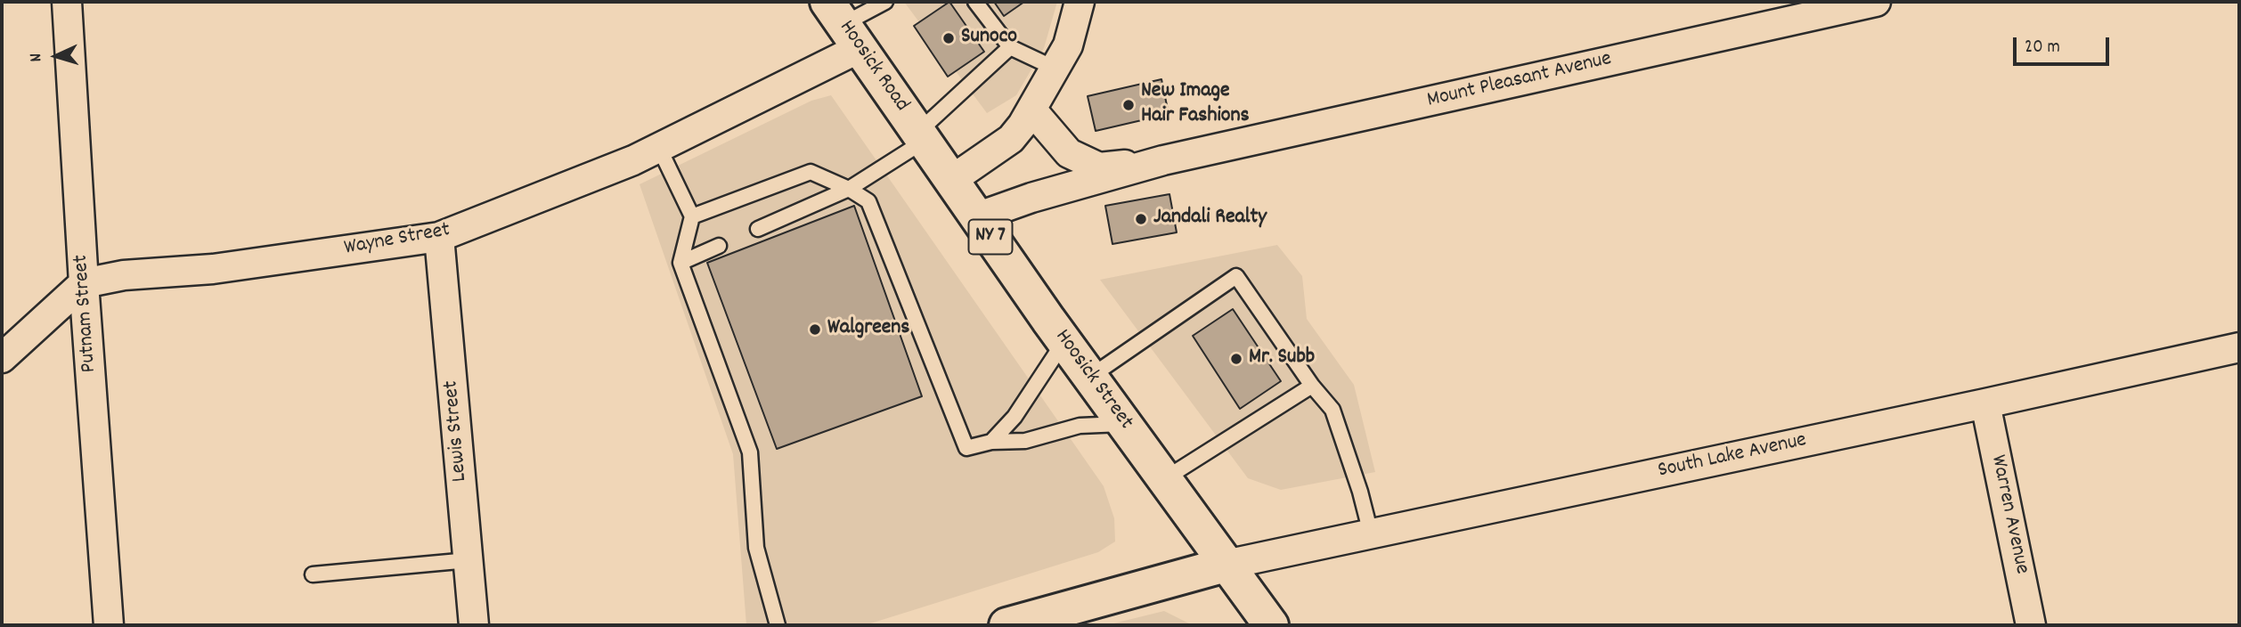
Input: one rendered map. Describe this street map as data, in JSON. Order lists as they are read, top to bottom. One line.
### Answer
{"streets":{"main road":["Hoosick Road","NY 7","Hoosick Street"],"street":["Mount Pleasant Avenue","Wayne Street","Putnam Street","Lewis Street","South Lake Avenue","Warren Avenue"]},"crossings":[["Hoosick Road","Wayne Street"],["Hoosick Road","Hoosick Street"],["Mount Pleasant Avenue","Hoosick Street"],["Wayne Street","Putnam Street"],["Wayne Street","Lewis Street"],["Hoosick Street","South Lake Avenue"],["South Lake Avenue","Warren Avenue"]],"places":["Sunoco","New Image Hair Fashions","Jandali Realty","Walgreens","Mr. Subb"],"scale_bar":"20 m","north":"left"}
